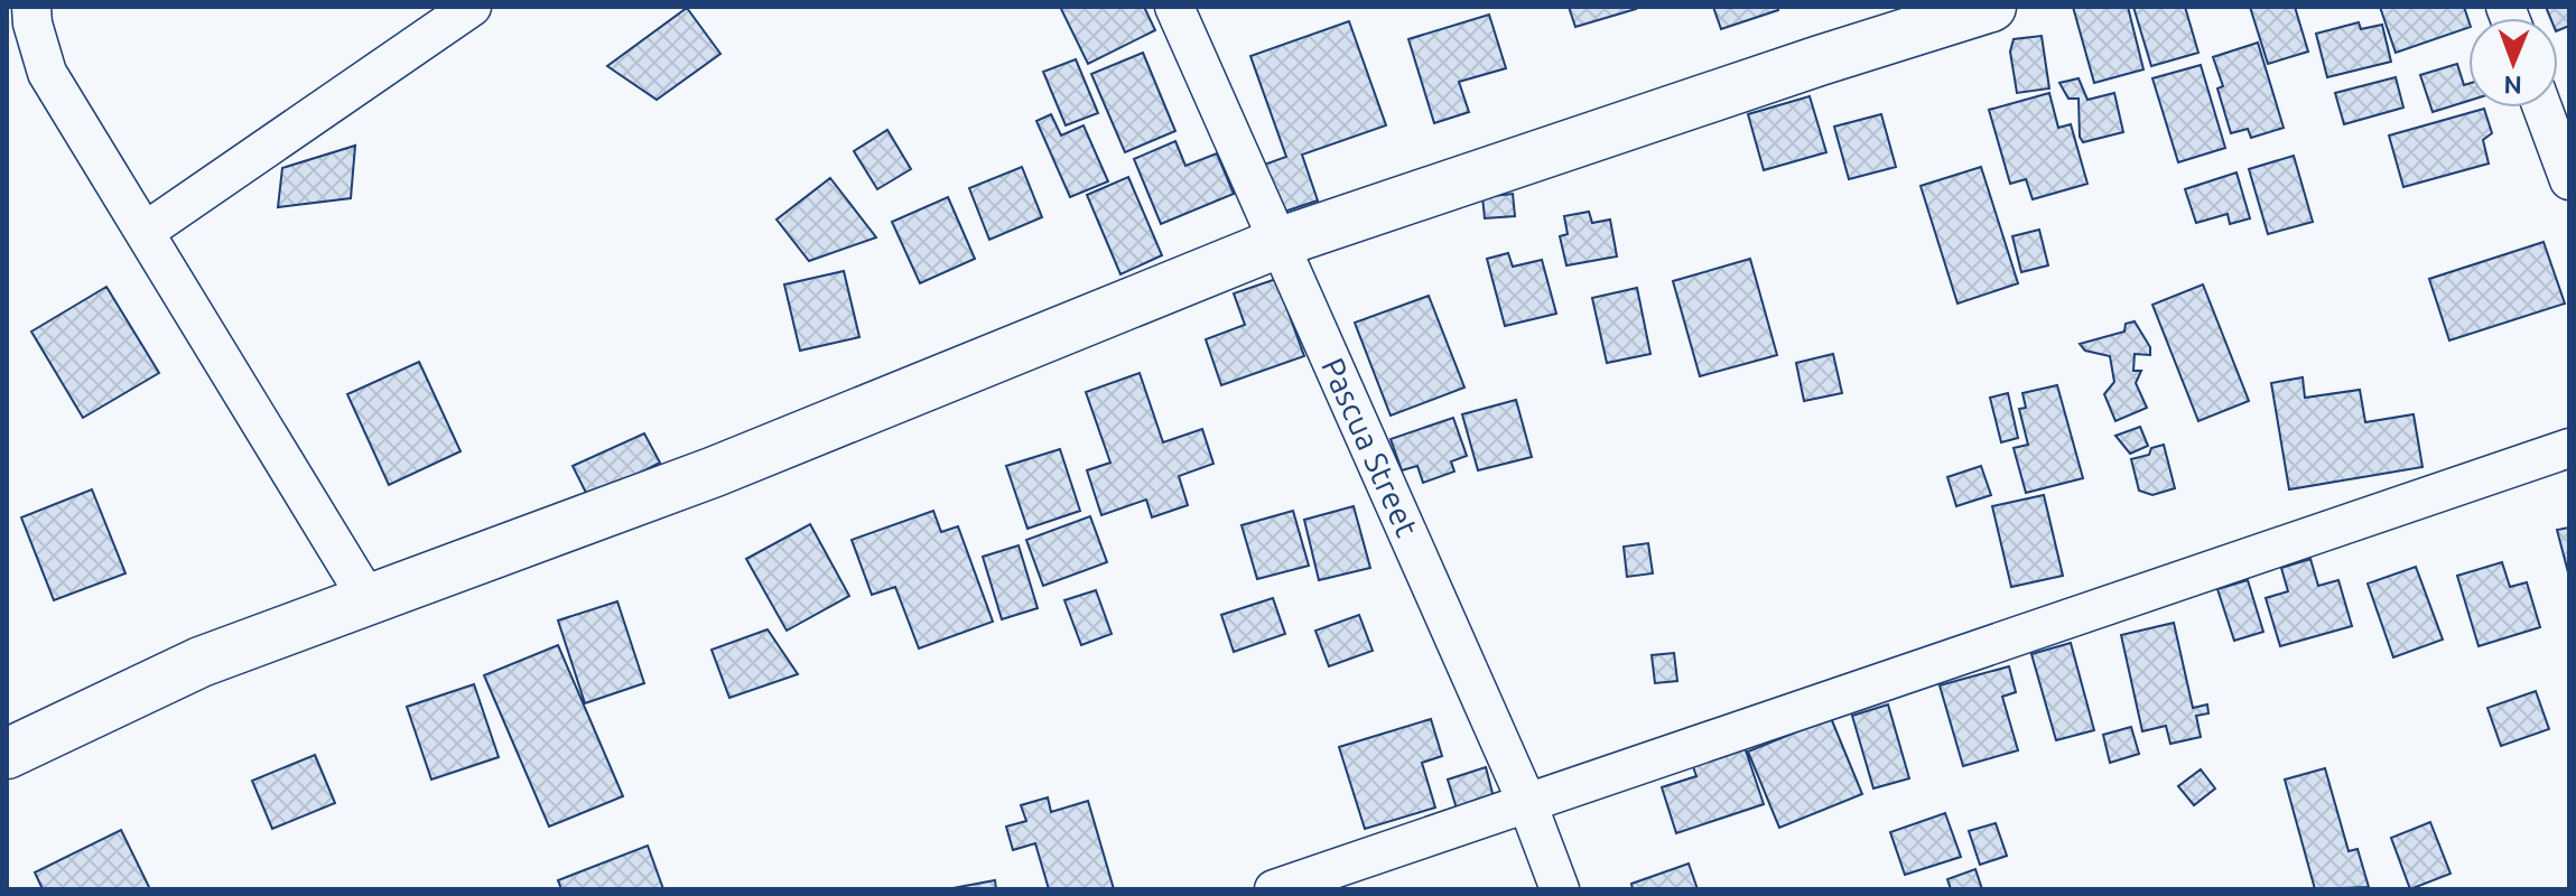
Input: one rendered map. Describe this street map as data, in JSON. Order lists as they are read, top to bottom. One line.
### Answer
{"streets":{"street":["Pascua Street"]},"north":"bottom"}
